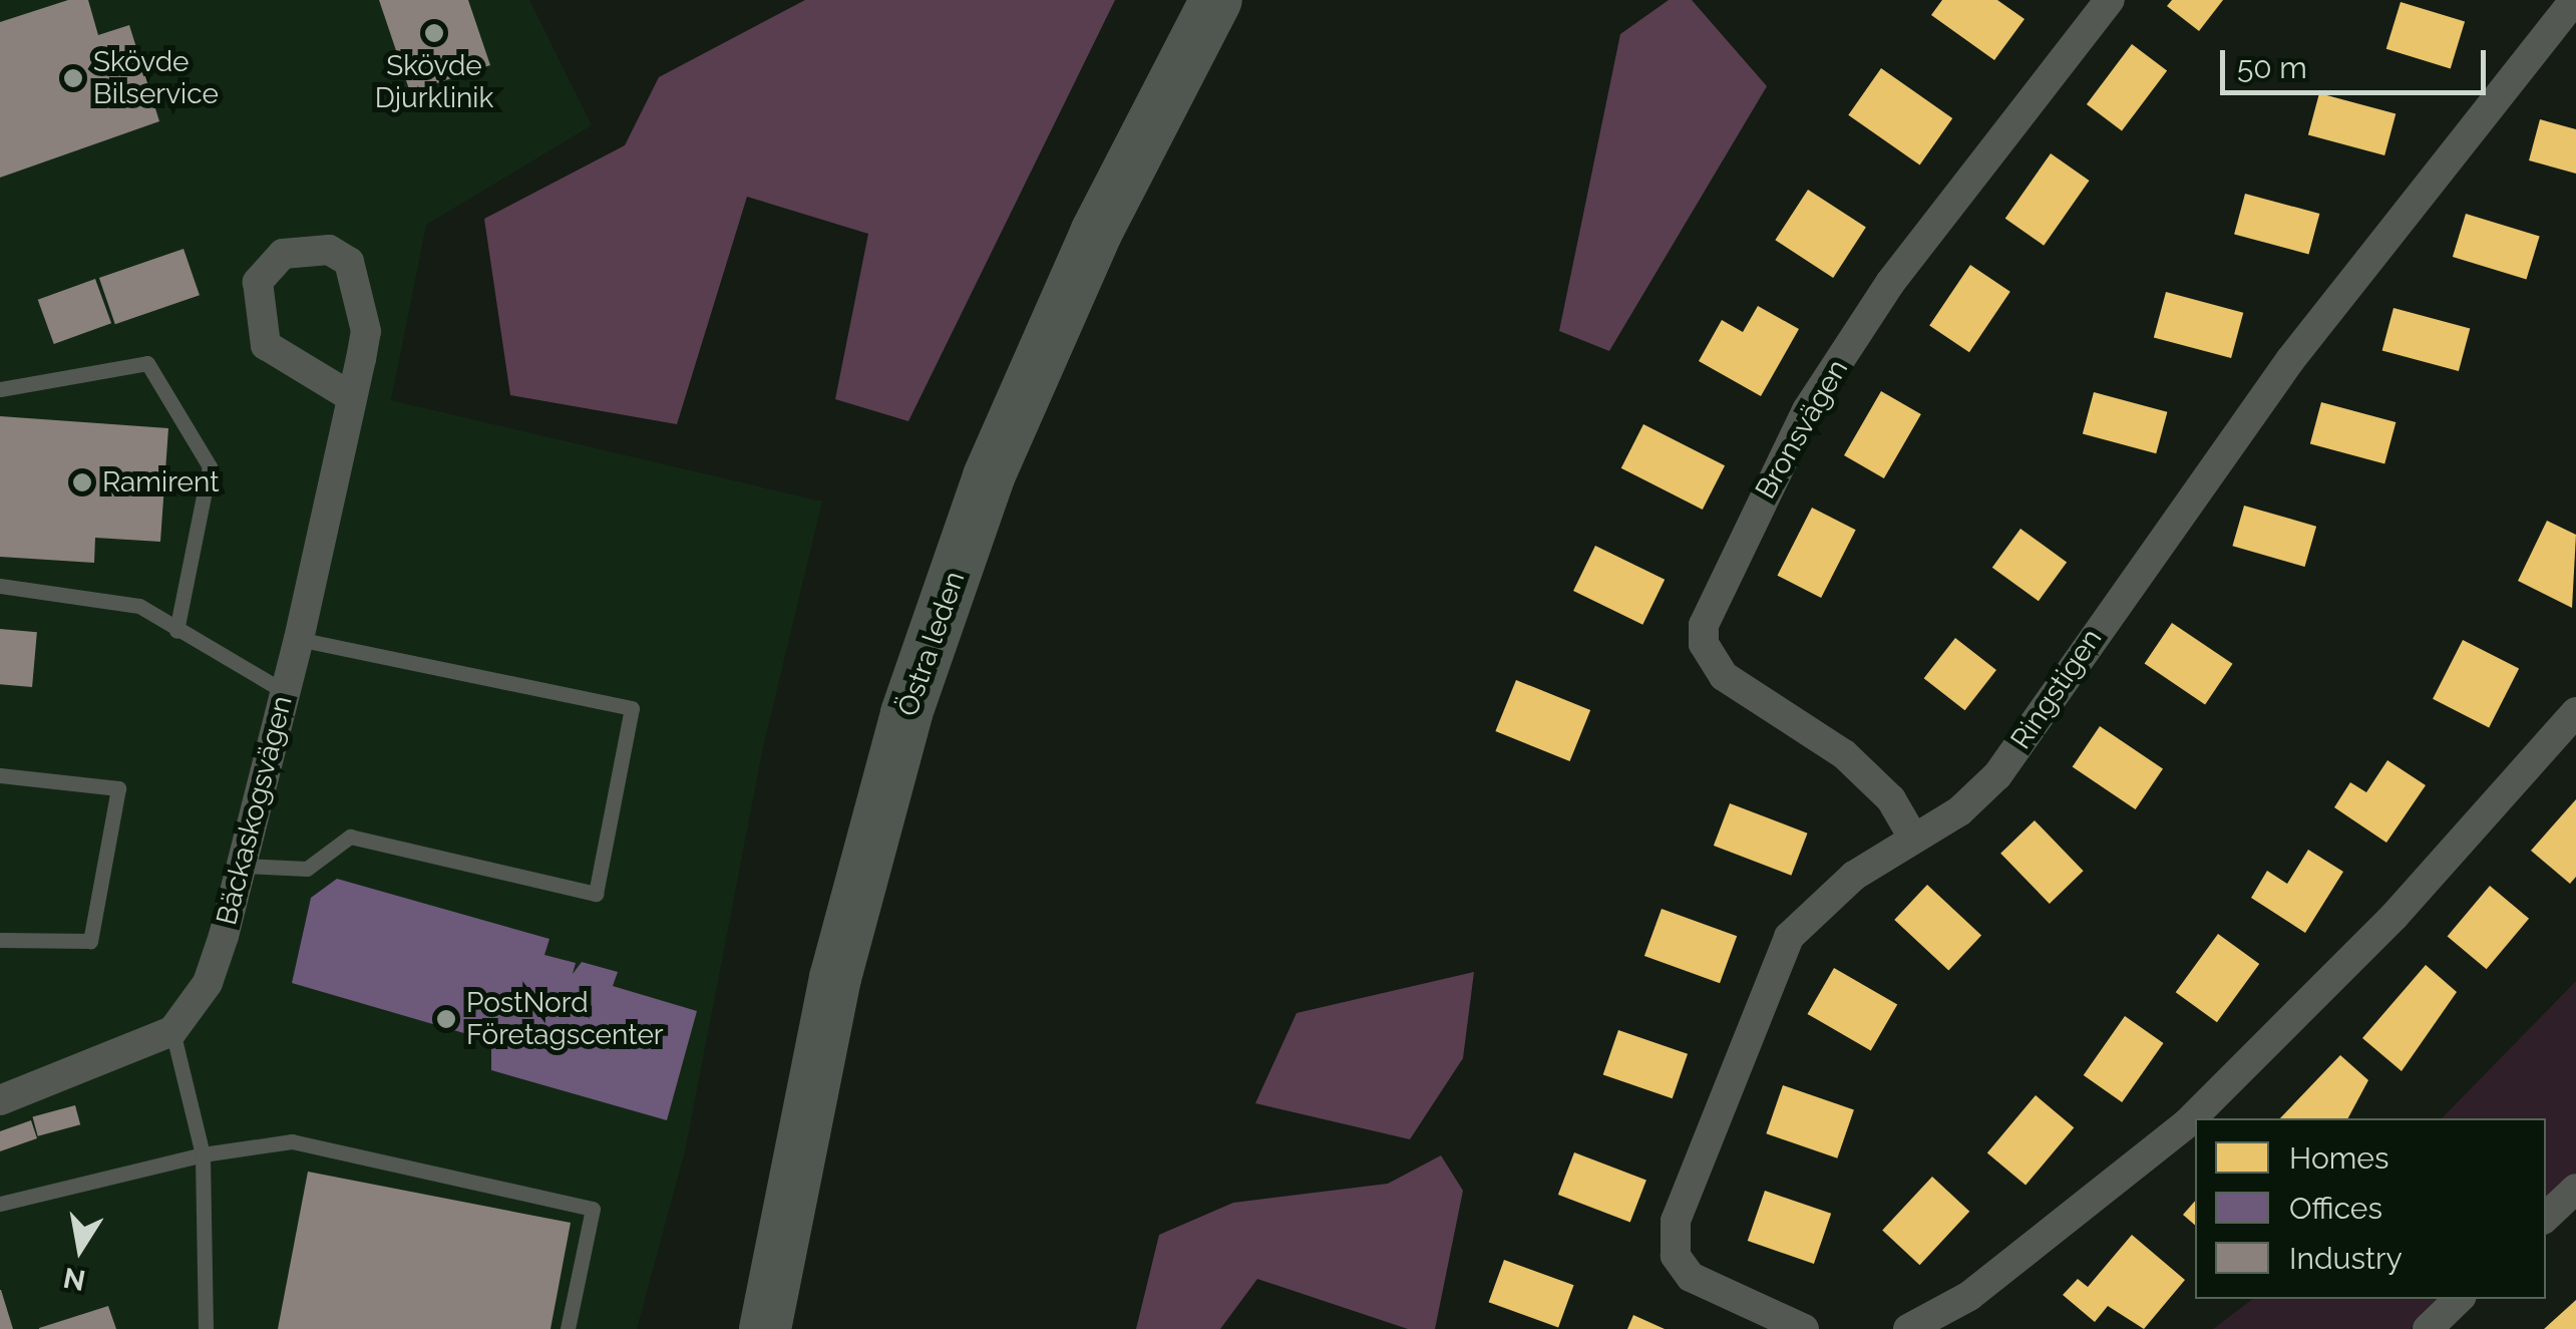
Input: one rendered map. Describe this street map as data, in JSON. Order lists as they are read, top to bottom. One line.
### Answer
{"streets":{"highway":["Östra leden"],"street":["Bronsvägen","Ringstigen","Bäckaskogsvägen"]},"crossings":[["Bronsvägen","Ringstigen"]],"places":["Skövde Djurklinik","Skövde Bilservice","Ramirent","PostNord Företagscenter"],"legend":["Homes","Offices","Industry"],"scale_bar":"50 m","north":"bottom"}
